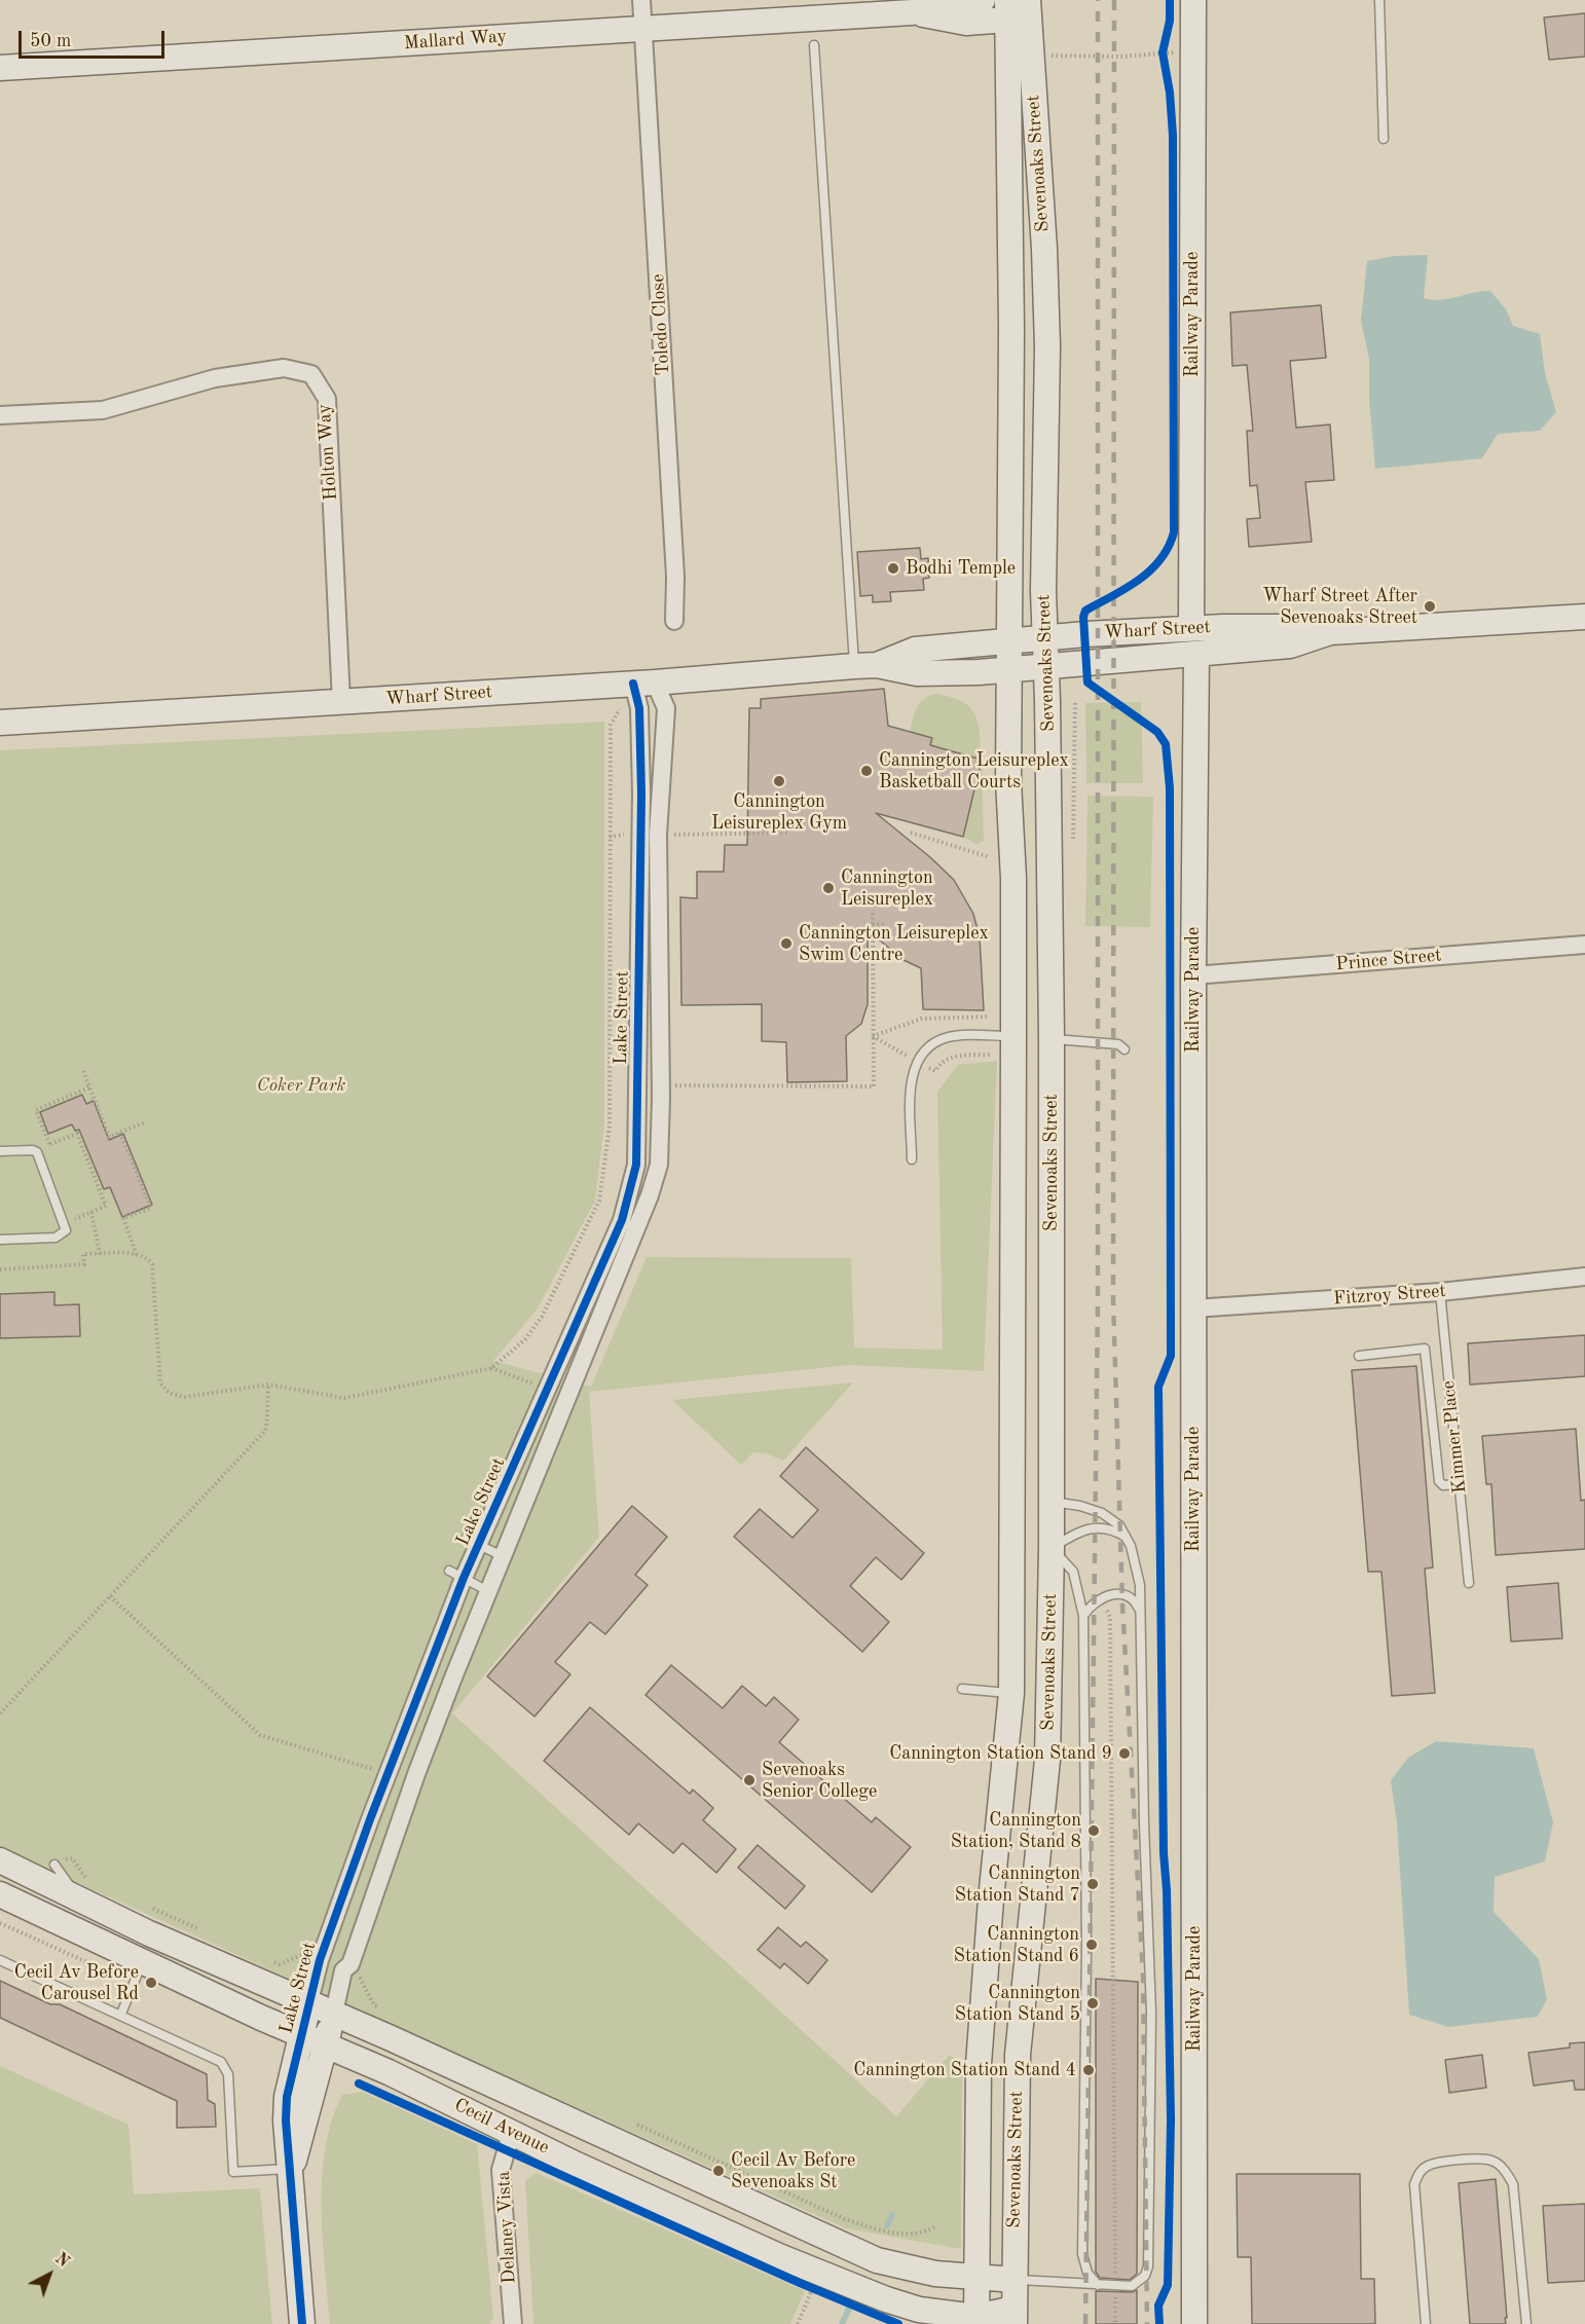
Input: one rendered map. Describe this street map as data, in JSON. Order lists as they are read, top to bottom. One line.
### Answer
{"streets":{"main road":["Mallard Way","Sevenoaks Street","Railway Parade","Wharf Street","Lake Street","Cecil Avenue"],"street":["Toledo Close","Holton Way","Prince Street","Fitzroy Street","Delaney Vista"],"lane":["Kimmer Place"]},"crossings":[["Mallard Way","Sevenoaks Street"],["Mallard Way","Toledo Close"],["Sevenoaks Street","Wharf Street"],["Sevenoaks Street","Cecil Avenue"],["Railway Parade","Wharf Street"],["Railway Parade","Prince Street"],["Railway Parade","Fitzroy Street"],["Holton Way","Wharf Street"],["Wharf Street","Lake Street"],["Lake Street","Cecil Avenue"],["Fitzroy Street","Kimmer Place"],["Cecil Avenue","Delaney Vista"]],"parks":["Coker Park"],"places":["Bodhi Temple","Wharf Street After Sevenoaks Street","Cannington Leisureplex Basketball Courts","Cannington Leisureplex Gym","Cannington Leisureplex","Cannington Leisureplex Swim Centre","Cannington Station Stand 9","Sevenoaks Senior College","Cannington Station, Stand 8","Cannington Station Stand 7","Cannington Station Stand 6","Cecil Av Before Carousel Rd","Cannington Station Stand 5","Cannington Station Stand 4","Cecil Av Before Sevenoaks St"],"scale_bar":"50 m","north":"top right"}
